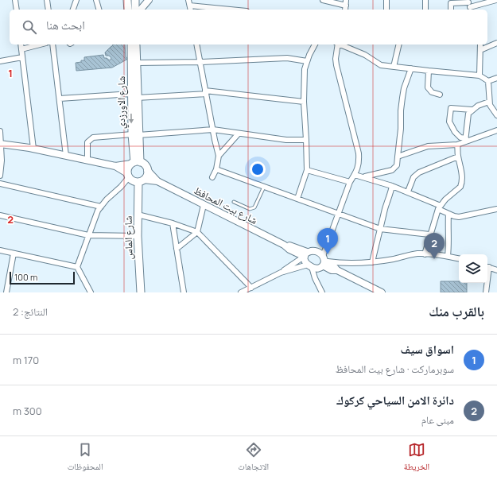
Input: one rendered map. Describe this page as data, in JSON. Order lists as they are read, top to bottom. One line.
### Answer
{"streets":{"main road":["شارع الاورزدي","شارع بيت المحافظ","شارع الماس"]},"crossings":[["شارع الاورزدي","شارع بيت المحافظ"],["شارع الاورزدي","شارع الماس"],["شارع بيت المحافظ","شارع الماس"]],"scale_bar":"100 m","page":{"search":"ابحث هنا","pins":["1","2"],"scale":"100 m","heading":["بالقرب منك","النتائج: 2"],"list":[{"mark":"1","name":"اسواق سيف","note":"سوبرماركت · شارع بيت المحافظ","value":"170 m"},{"mark":"2","name":"دائرة الامن السياحي كركوك","note":"مبنى عام","value":"300 m"}],"nav":["الخريطة","الاتجاهات","المحفوظات"]},"grid":{"rows":["1","2"]}}
